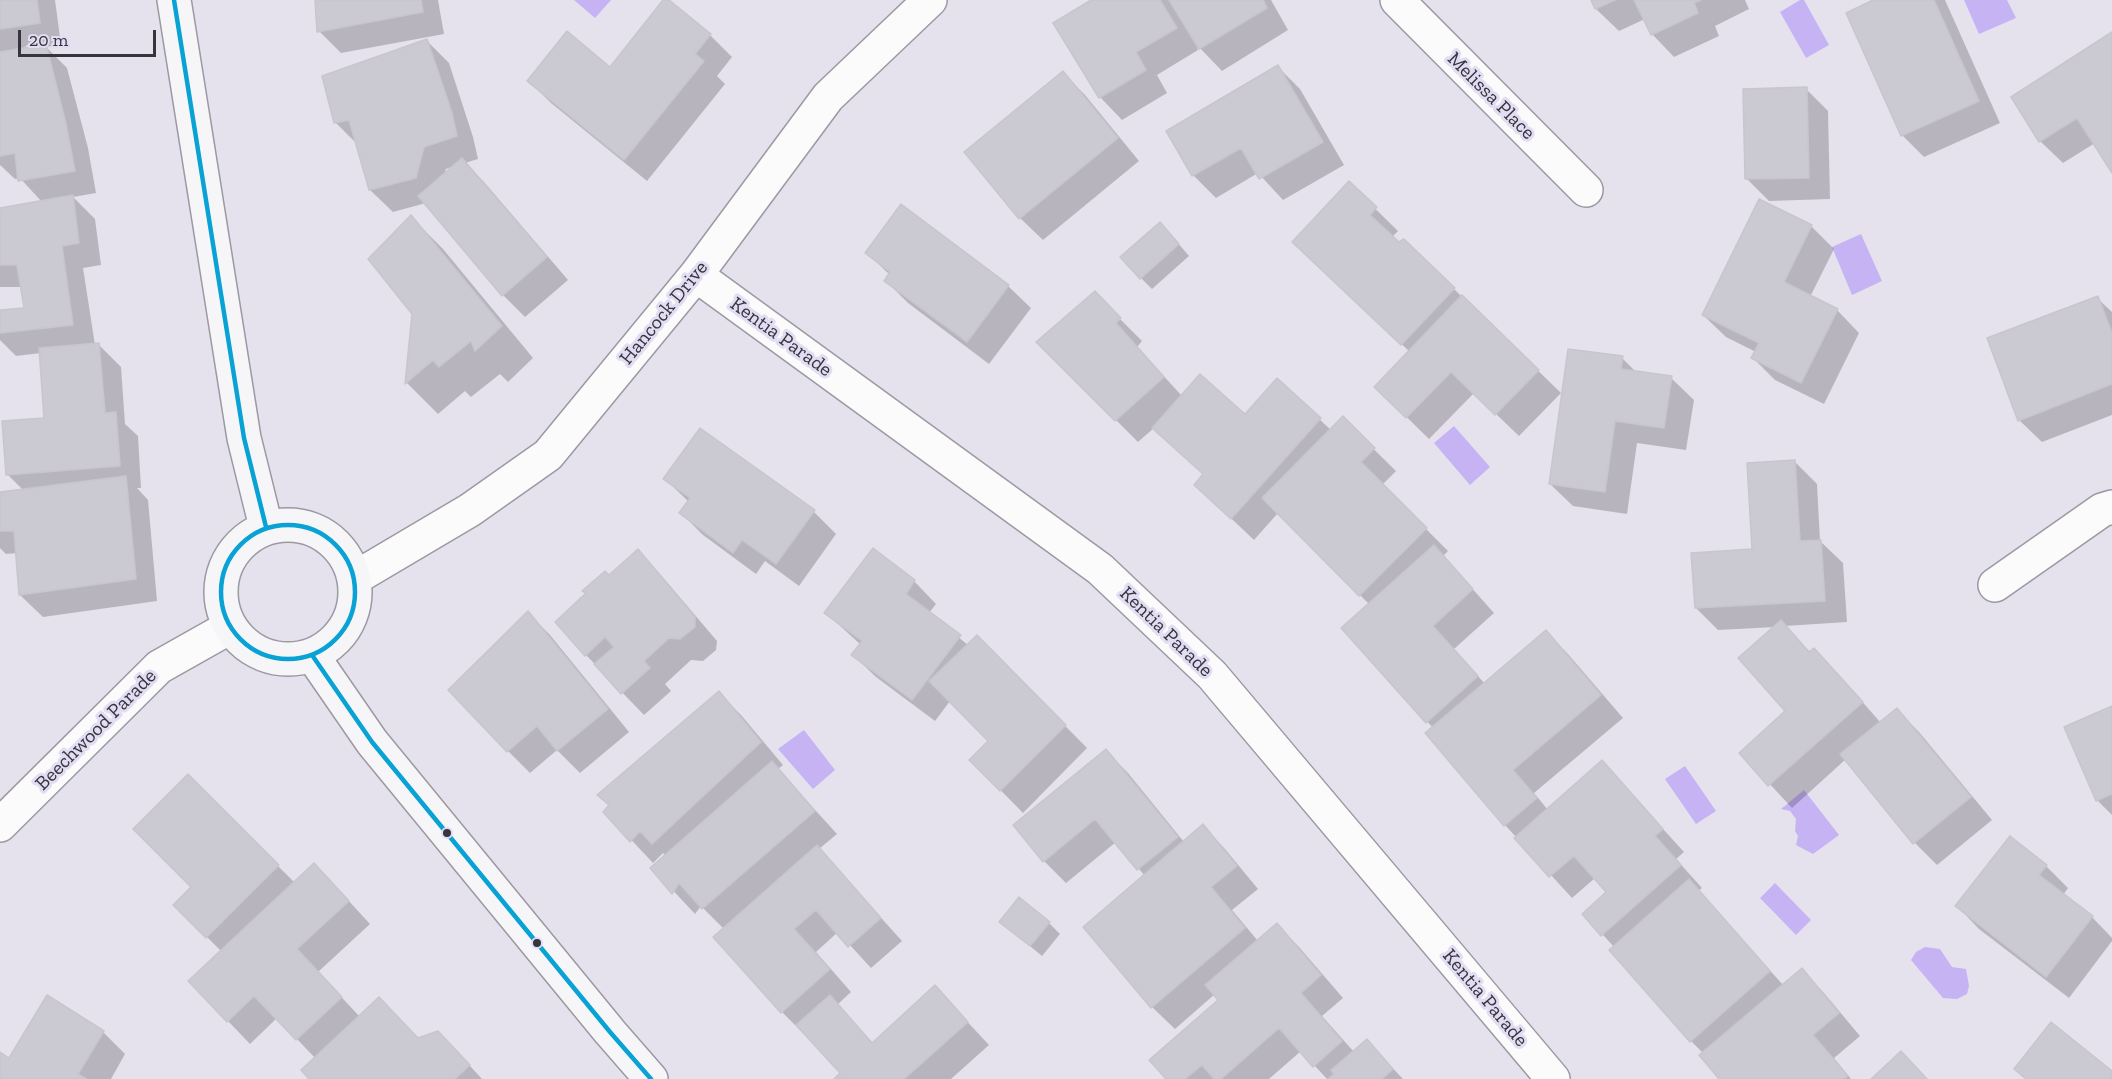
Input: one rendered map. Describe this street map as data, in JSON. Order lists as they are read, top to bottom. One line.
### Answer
{"streets":{"street":["Melissa Place","Hancock Drive","Kentia Parade","Beechwood Parade"]},"crossings":[["Hancock Drive","Kentia Parade"],["Hancock Drive","Beechwood Parade"]],"scale_bar":"20 m"}
